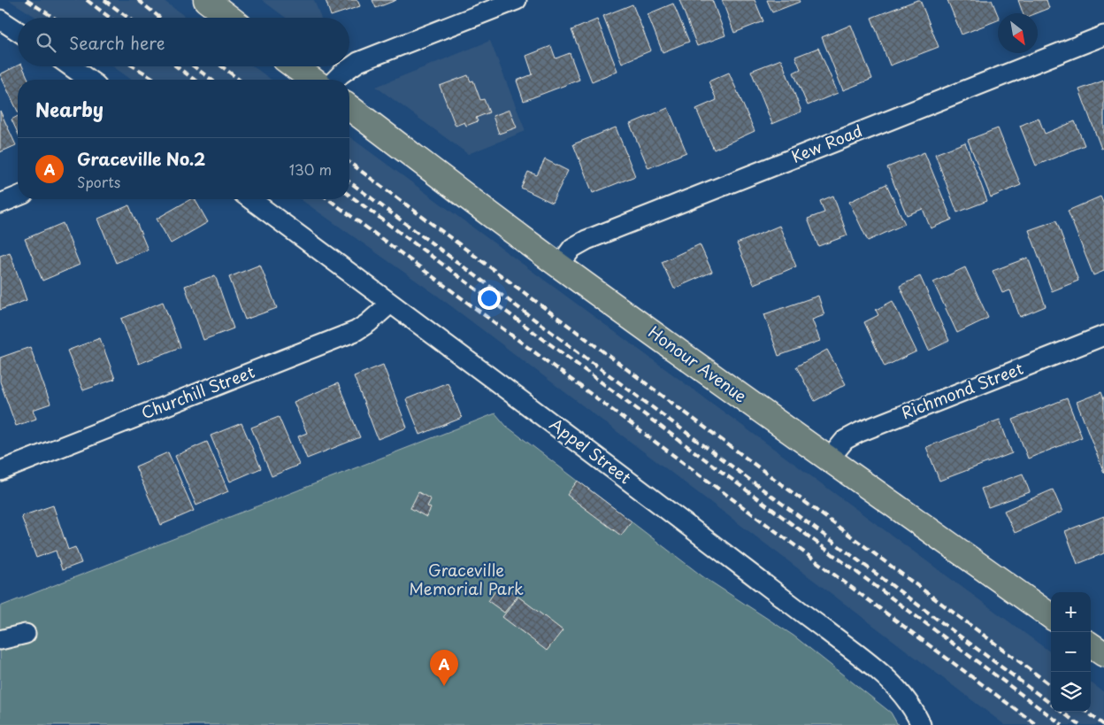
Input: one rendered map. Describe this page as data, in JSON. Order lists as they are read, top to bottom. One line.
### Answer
{"streets":{"main road":["Honour Avenue"],"street":["Kew Road","Richmond Street","Churchill Street","Appel Street"]},"crossings":[["Kew Road","Honour Avenue"],["Honour Avenue","Richmond Street"],["Churchill Street","Appel Street"]],"parks":["Graceville Memorial Park"],"north":"bottom right","page":{"search":"Search here","heading":"Nearby","list":[{"mark":"A","name":"Graceville No.2","note":"Sports","value":"130 m"}],"map_buttons":["+","−"],"pins":"A"}}
